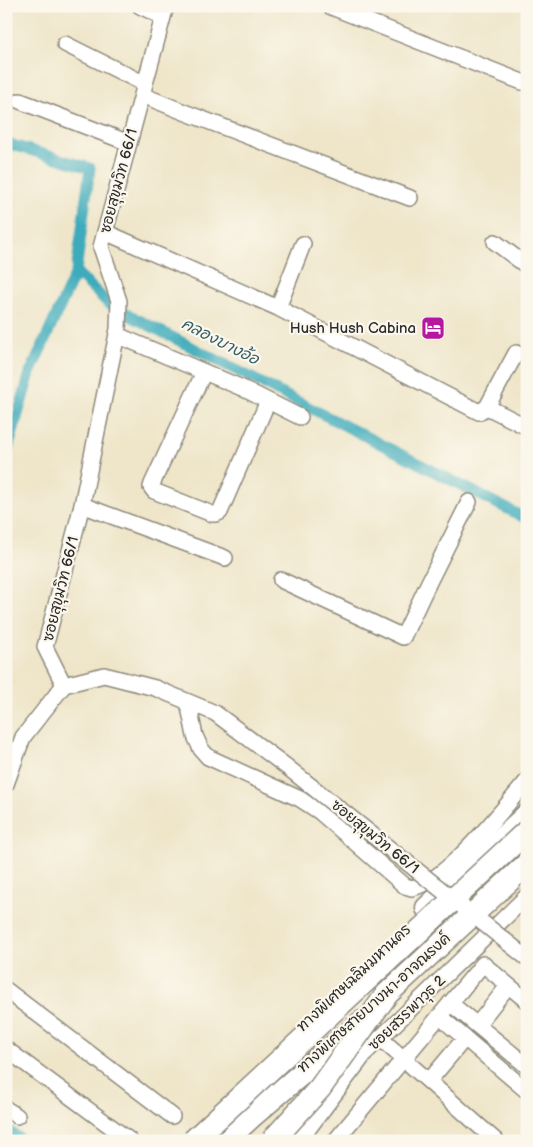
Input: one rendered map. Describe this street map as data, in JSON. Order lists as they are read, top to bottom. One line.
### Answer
{"streets":{"highway":["ทางพิเศษเฉลิมมหานคร","ทางพิเศษสายบางนา-อาจณรงค์"],"street":["ซอยสุขุมวิท 66/1","ซอยสรรพาวุธ 2"]},"water":["คลองบางอ้อ"],"places":{"hotel":["Hush Hush Cabina"]}}
